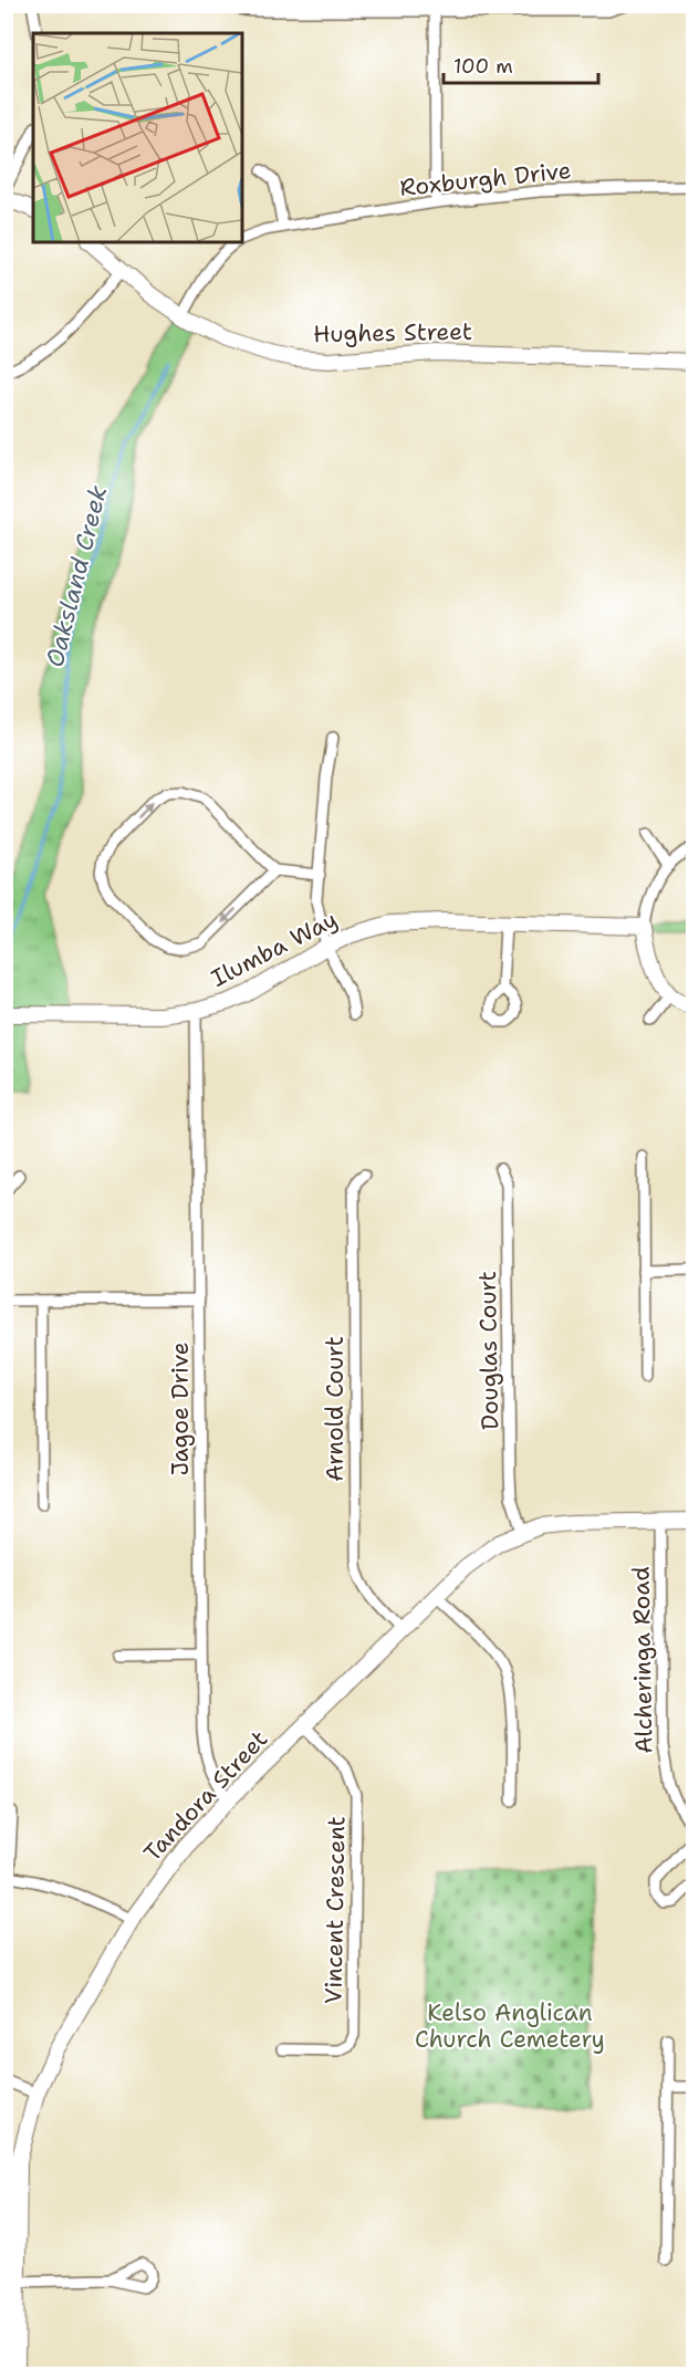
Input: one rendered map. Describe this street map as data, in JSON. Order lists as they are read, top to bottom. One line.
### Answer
{"streets":{"street":["Roxburgh Drive","Hughes Street","Ilumba Way","Douglas Court","Jagoe Drive","Arnold Court","Alcheringa Road","Tandora Street","Vincent Crescent"]},"crossings":[["Roxburgh Drive","Hughes Street"],["Ilumba Way","Jagoe Drive"],["Douglas Court","Tandora Street"],["Jagoe Drive","Tandora Street"],["Arnold Court","Tandora Street"],["Alcheringa Road","Tandora Street"],["Tandora Street","Vincent Crescent"]],"water":["Oaksland Creek"],"parks":["Kelso Anglican Church Cemetery"],"scale_bar":"100 m"}
